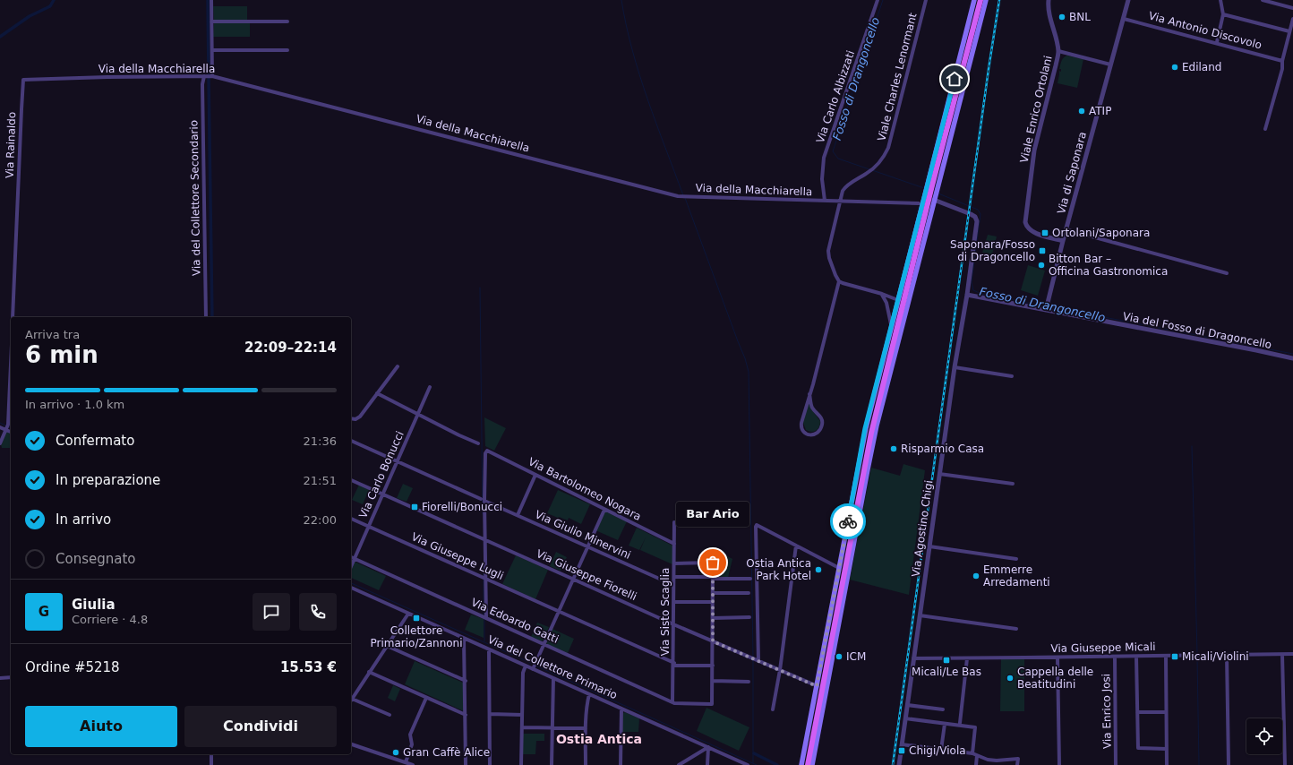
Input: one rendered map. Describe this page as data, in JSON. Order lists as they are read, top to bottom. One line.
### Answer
{"streets":{"street":["Via Antonio Discovolo","Via della Macchiarella","Viale Charles Lenormant","Via Carlo Albizzati","Viale Enrico Ortolani","Via Rainaldo","Via di Saponara","Via del Collettore Secondario","Via del Fosso di Dragoncello","Via Carlo Bonucci","Via Bartolomeo Nogara","Via Agostino Chigi","Via Giulio Minervini","Via Giuseppe Lugli","Via Giuseppe Fiorelli","Via Sisto Scaglia","Via Edoardo Gatti","Via Giuseppe Micali","Via del Collettore Primario","Via Enrico Josi"]},"crossings":[["Via Antonio Discovolo","Via di Saponara"],["Via della Macchiarella","Viale Charles Lenormant"],["Via della Macchiarella","Via Carlo Albizzati"],["Via della Macchiarella","Via Rainaldo"],["Via della Macchiarella","Via del Collettore Secondario"],["Viale Enrico Ortolani","Via di Saponara"],["Via di Saponara","Via del Fosso di Dragoncello"],["Via del Fosso di Dragoncello","Via Agostino Chigi"],["Via Carlo Bonucci","Via Giulio Minervini"],["Via Carlo Bonucci","Via Giuseppe Lugli"],["Via Carlo Bonucci","Via Giuseppe Fiorelli"],["Via Carlo Bonucci","Via Edoardo Gatti"],["Via Bartolomeo Nogara","Via Giulio Minervini"],["Via Bartolomeo Nogara","Via Sisto Scaglia"],["Via Agostino Chigi","Via Giuseppe Micali"],["Via Giulio Minervini","Via Sisto Scaglia"],["Via Giuseppe Lugli","Via Sisto Scaglia"],["Via Giuseppe Fiorelli","Via Sisto Scaglia"],["Via Sisto Scaglia","Via Edoardo Gatti"],["Via Giuseppe Micali","Via Enrico Josi"]],"districts":["Ostia Antica"],"water":["Fosso di Drangoncello"],"places":{"other":["BNL","Ediland","ATIP","Bitton Bar – Officina Gastronomica","Risparmio Casa","Bar Ario","Ostia Antica Park Hotel","Emmerre Arredamenti","ICM","Cappella delle Beatitudini","Gran Caffè Alice"],"transit":["Ortolani/Saponara","Saponara/Fosso di Dragoncello","Fiorelli/Bonucci","Collettore Primario/Zannoni","Micali/Violini","Micali/Le Bas","Chigi/Viola"]},"page":{"heading":["6 min","Arriva tra","22:09–22:14"],"panel":["Giulia","Corriere · 4.8","Ordine #5218","15.53 €"],"bar":"In arrivo · 1.0 km","list":[["Confermato","21:36"],["In preparazione","21:51"],["In arrivo","22:00"],"Consegnato"],"bubble":"Bar Ario","round":"G","buttons":["Aiuto","Condividi"]}}
